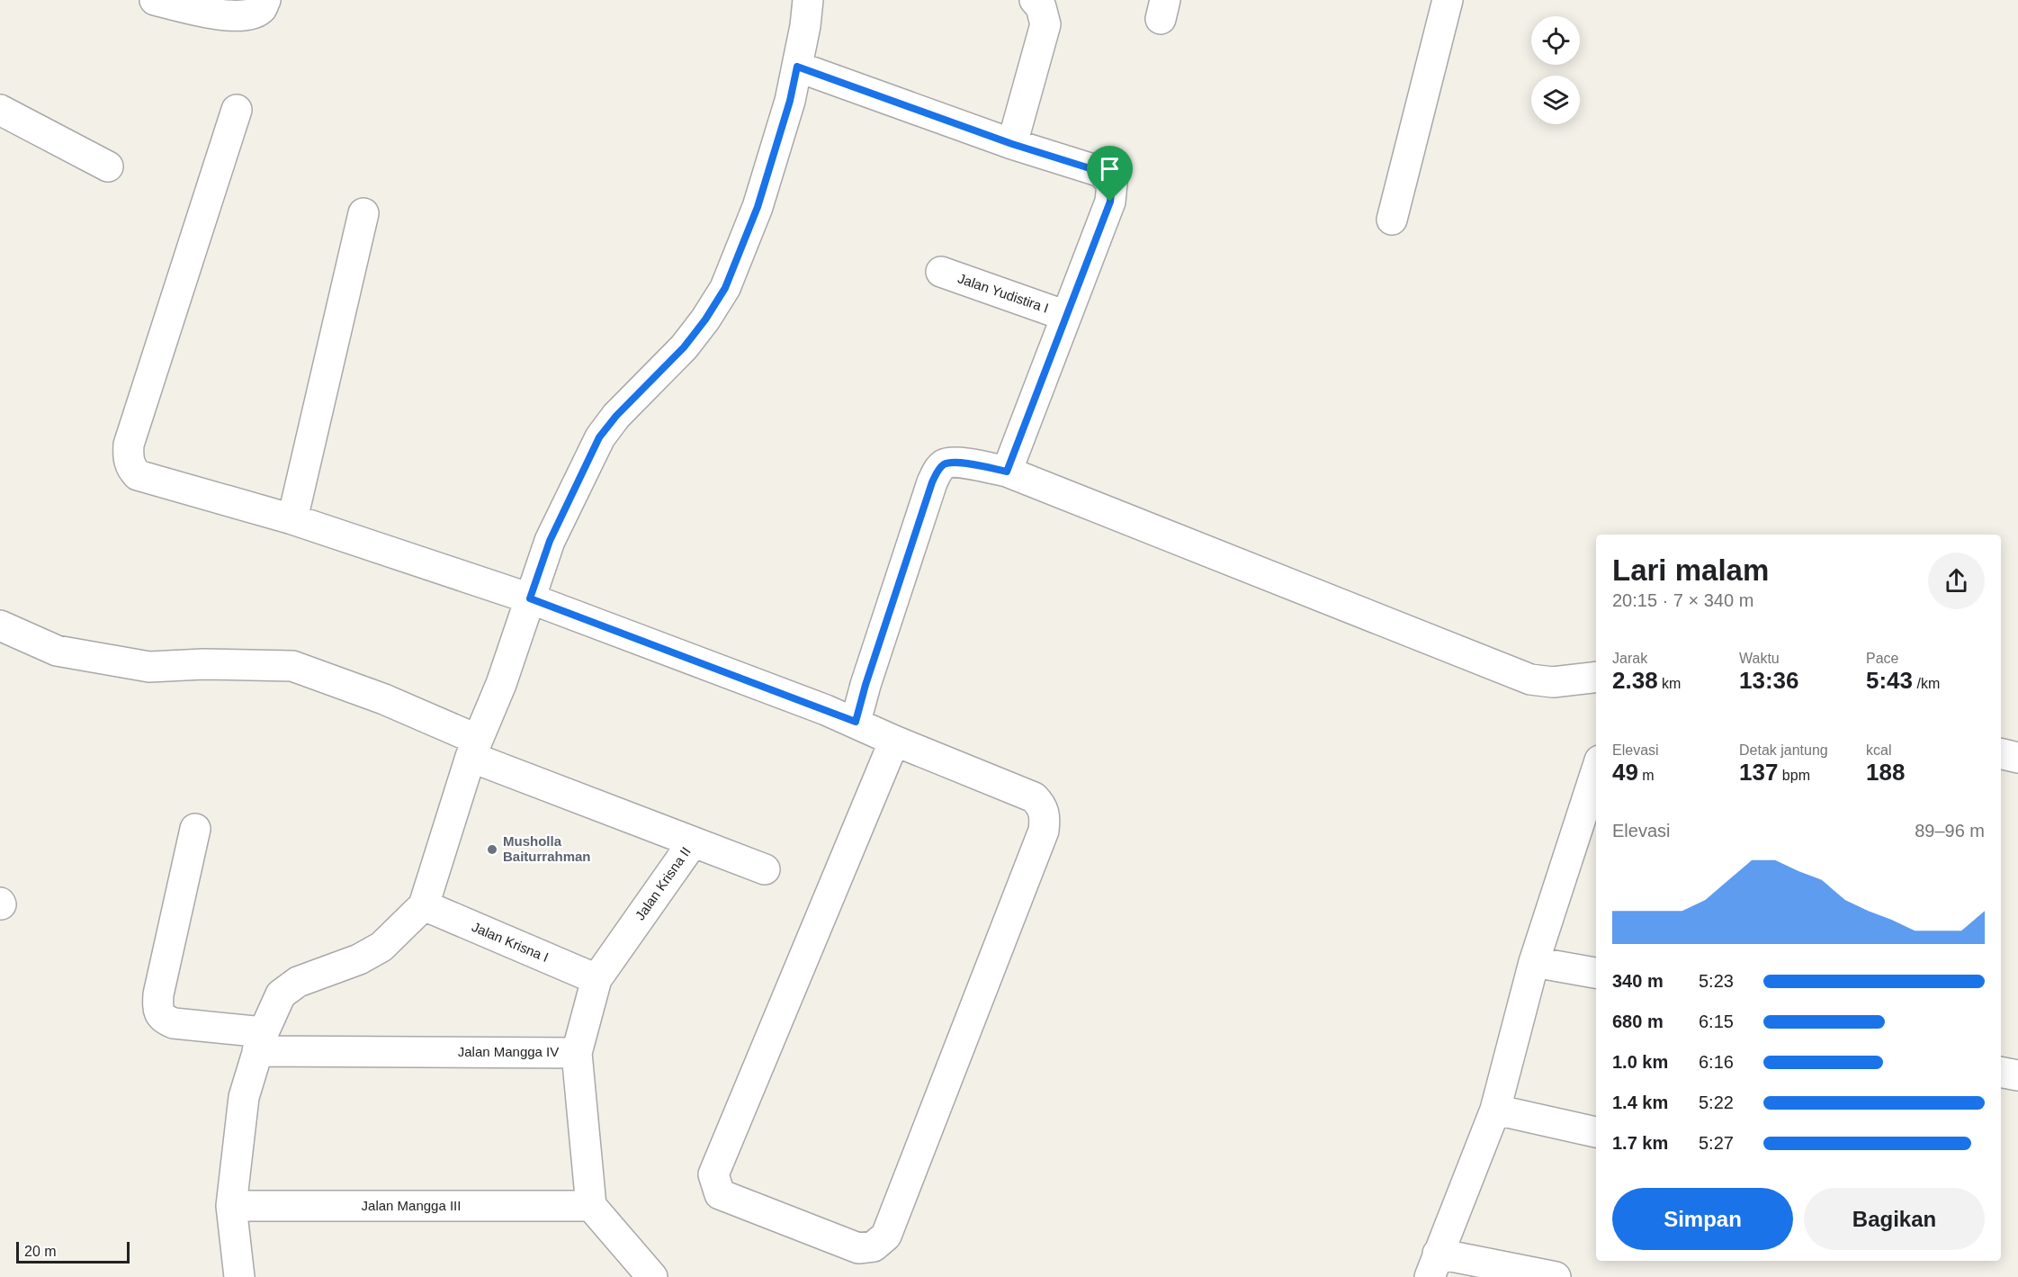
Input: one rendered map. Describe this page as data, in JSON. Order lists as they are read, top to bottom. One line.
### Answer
{"streets":{"street":["Jalan Yudistira I","Jalan Krisna II","Jalan Krisna I","Jalan Mangga IV","Jalan Mangga III"]},"crossings":[["Jalan Krisna II","Jalan Krisna I"],["Jalan Krisna II","Jalan Mangga IV"],["Jalan Mangga IV","Jalan Mangga III"]],"places":["Musholla Baiturrahman"],"scale_bar":"20 m","page":{"heading":["Lari malam","20:15 · 7 × 340 m"],"stats":[["Jarak","2.38 km"],["Waktu","13:36"],["Pace","5:43 /km"],["Elevasi","49 m"],["Detak jantung","137 bpm"],["kcal","188"]],"chart":["Elevasi","89–96 m"],"list":[{"name":"340 m","note":"5:23"},{"name":"680 m","note":"6:15"},{"name":"1.0 km","note":"6:16"},{"name":"1.4 km","note":"5:22"},{"name":"1.7 km","note":"5:27"}],"buttons":["Simpan","Bagikan"],"scale":"20 m"}}
